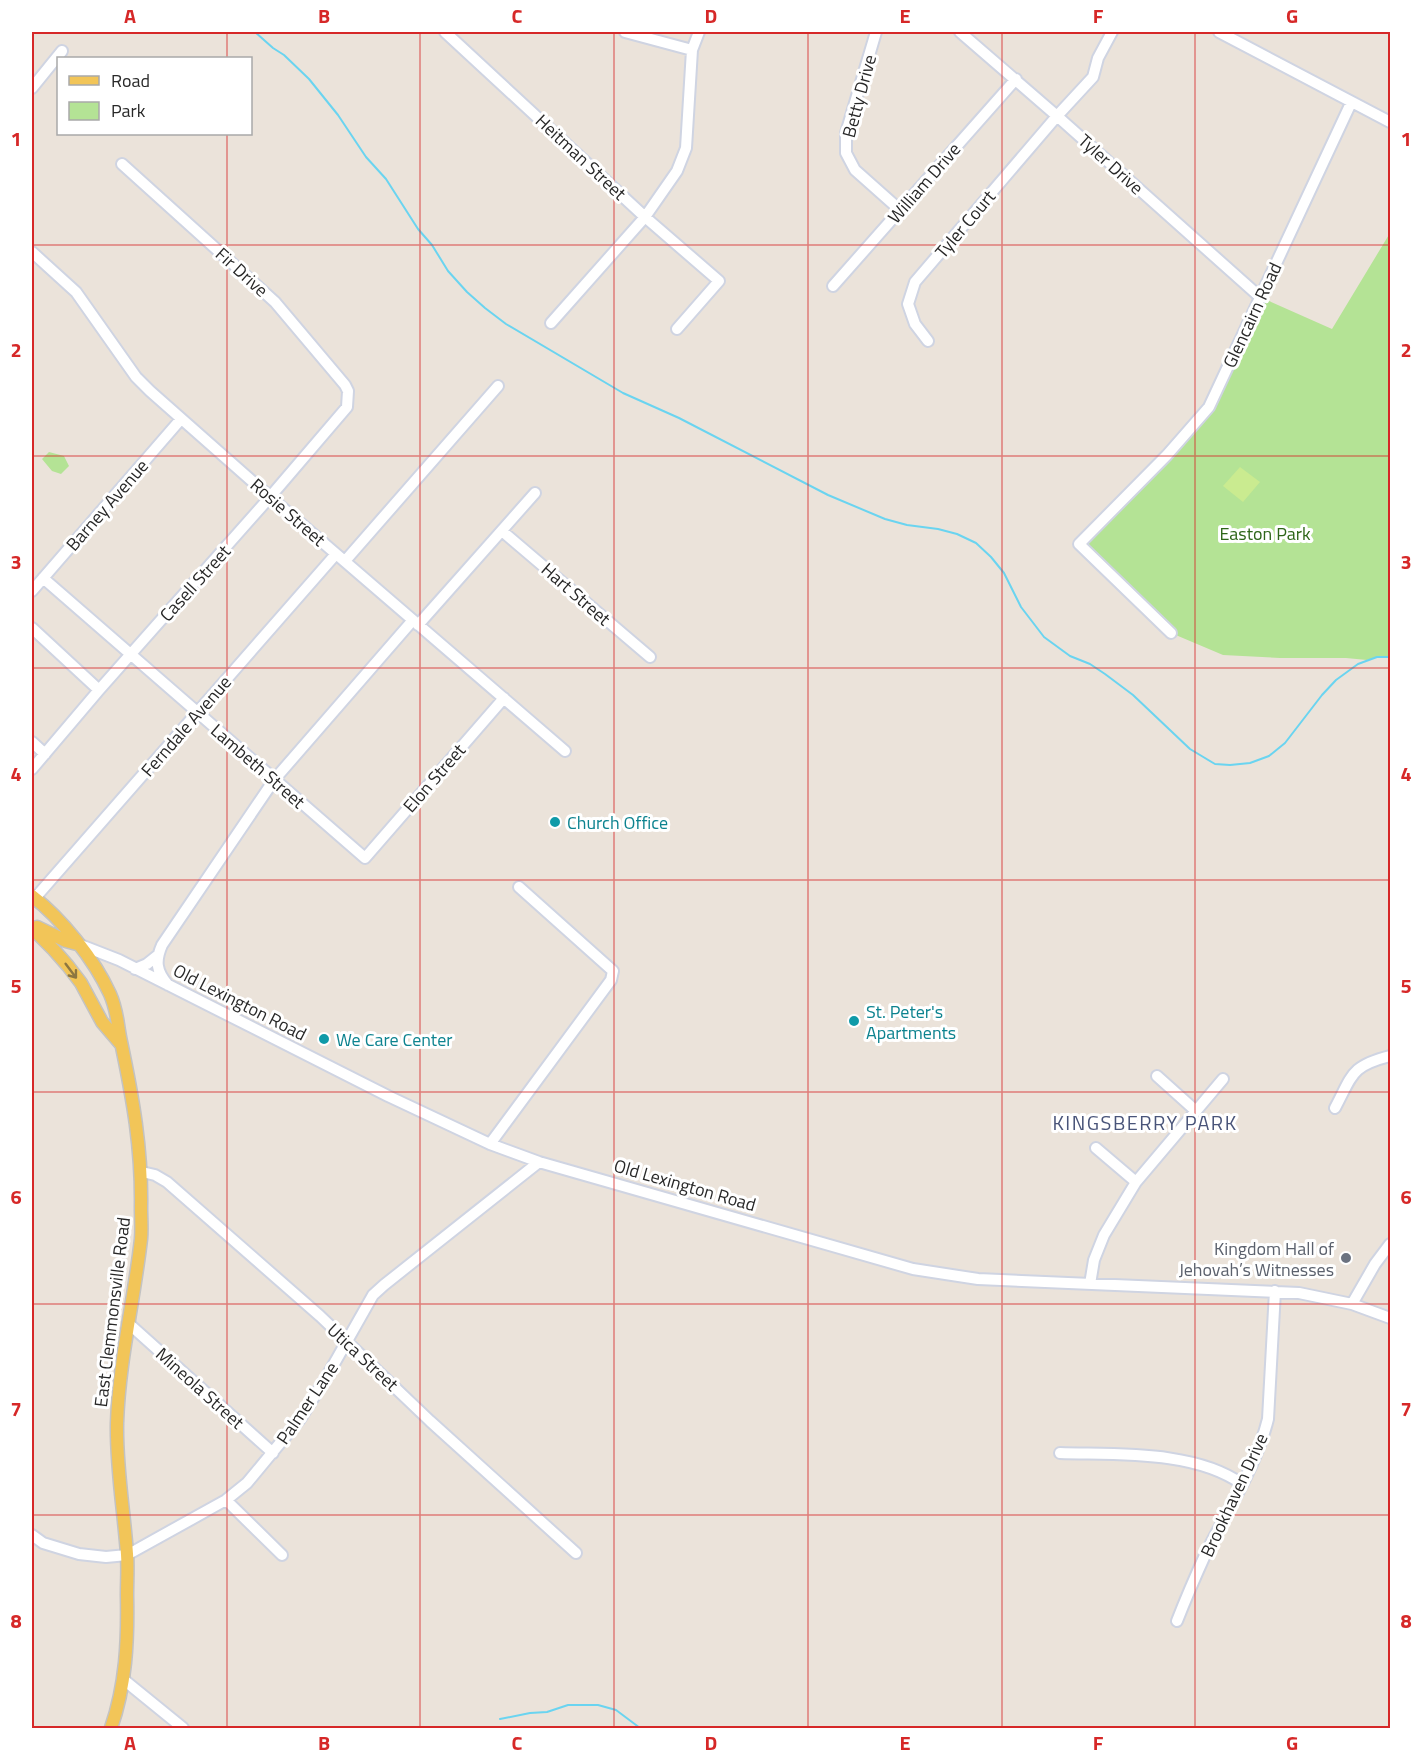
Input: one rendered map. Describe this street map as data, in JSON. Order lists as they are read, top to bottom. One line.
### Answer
{"streets":{"main road":["Old Lexington Road","East Clemmonsville Road"],"street":["Betty Drive","Heitman Street","Tyler Drive","William Drive","Tyler Court","Fir Drive","Glencairn Road","Barney Avenue","Rosie Street","Casell Street","Hart Street","Ferndale Avenue","Lambeth Street","Elon Street","Utica Street","Mineola Street","Palmer Lane","Brookhaven Drive"]},"crossings":[["Betty Drive","William Drive"],["Tyler Drive","William Drive"],["Tyler Drive","Tyler Court"],["Tyler Drive","Glencairn Road"],["Fir Drive","Casell Street"],["Barney Avenue","Rosie Street"],["Barney Avenue","Lambeth Street"],["Rosie Street","Casell Street"],["Rosie Street","Ferndale Avenue"],["Rosie Street","Elon Street"],["Casell Street","Lambeth Street"],["Ferndale Avenue","Lambeth Street"],["Ferndale Avenue","Old Lexington Road"],["Lambeth Street","Elon Street"],["Old Lexington Road","East Clemmonsville Road"],["Old Lexington Road","Palmer Lane"],["Old Lexington Road","Brookhaven Drive"],["East Clemmonsville Road","Utica Street"],["East Clemmonsville Road","Mineola Street"],["East Clemmonsville Road","Palmer Lane"],["Utica Street","Palmer Lane"],["Mineola Street","Palmer Lane"]],"districts":["KINGSBERRY PARK"],"parks":["Easton Park"],"places":["Church Office","St. Peter's Apartments","We Care Center","Kingdom Hall of Jehovah’s Witnesses"],"legend":["Road","Park"],"grid":{"columns":["A","B","C","D","E","F","G"],"rows":["1","2","3","4","5","6","7","8"]}}
